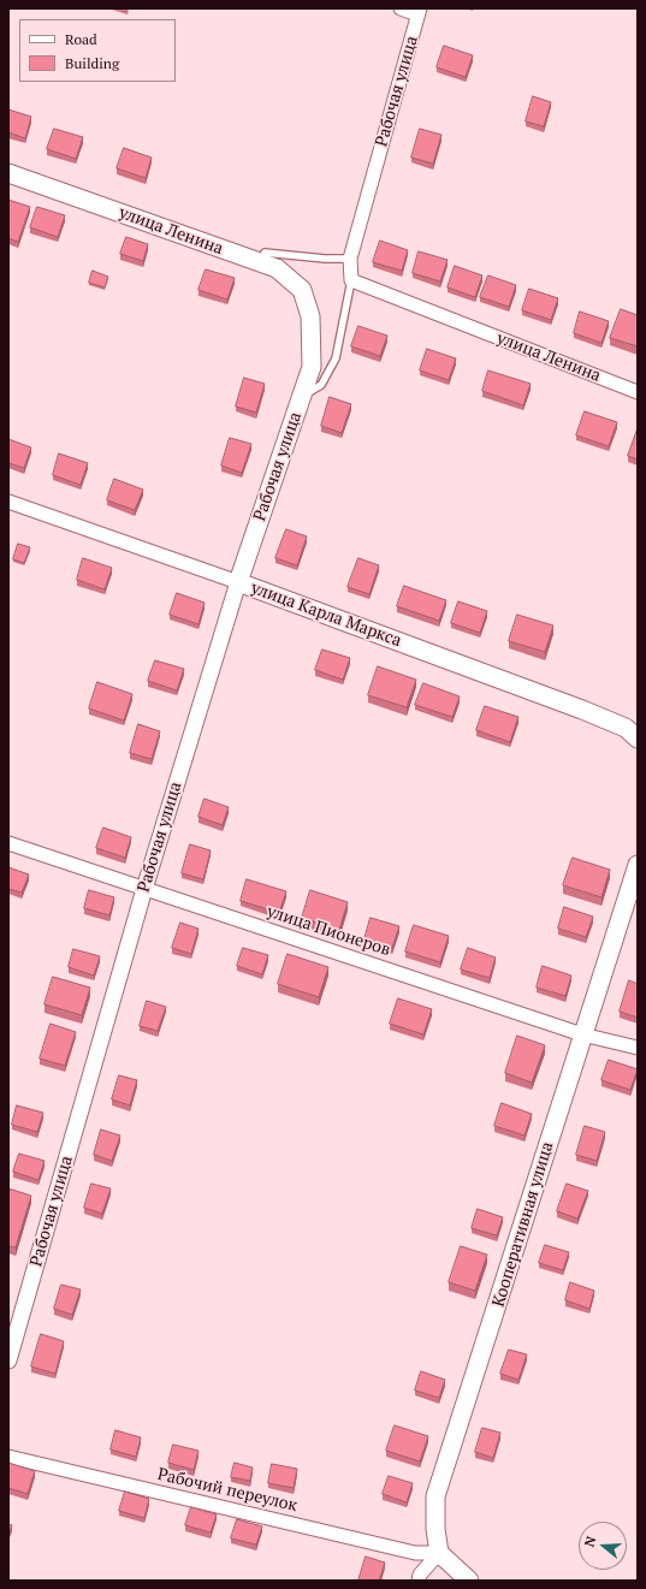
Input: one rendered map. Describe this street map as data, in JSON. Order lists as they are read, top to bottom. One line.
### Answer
{"streets":{"main road":["Рабочая улица","улица Ленина","улица Карла Маркса","Кооперативная улица"],"street":["улица Пионеров","Рабочий переулок"]},"crossings":[["Рабочая улица","улица Ленина"],["Рабочая улица","улица Карла Маркса"],["Рабочая улица","улица Пионеров"],["улица Пионеров","Кооперативная улица"],["Кооперативная улица","Рабочий переулок"]],"legend":["Road","Building"],"north":"left"}
